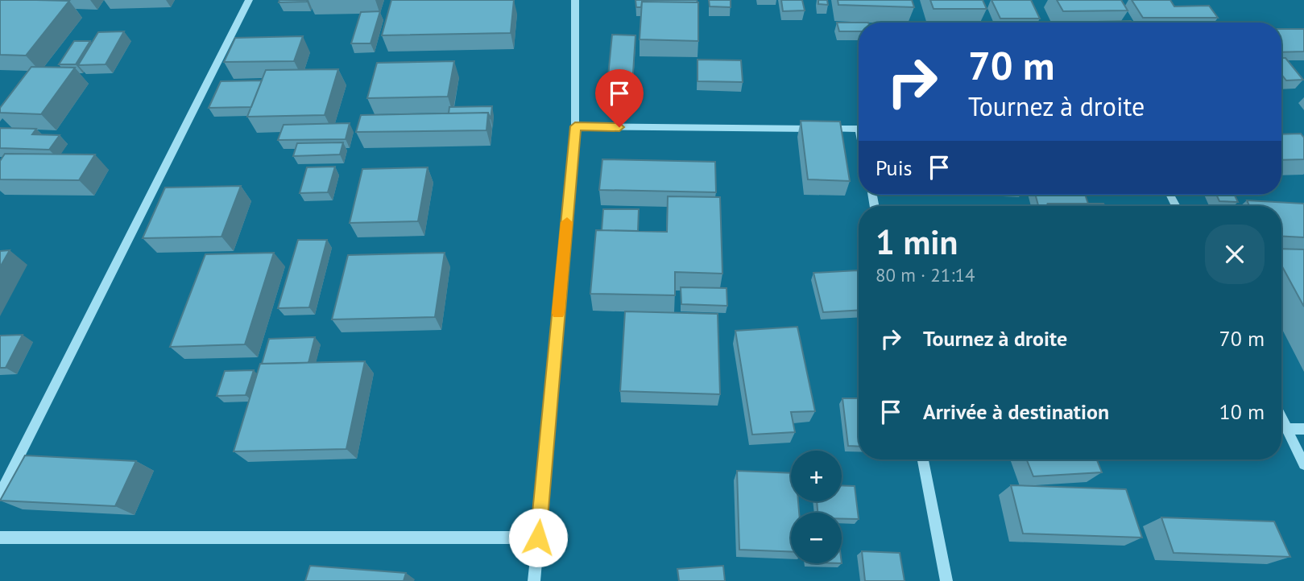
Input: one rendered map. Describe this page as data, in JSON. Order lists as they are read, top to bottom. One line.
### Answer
{"page":{"turn":["70 m","Tournez à droite"],"then":"Puis","heading":["1 min","80 m · 21:14"],"list":[{"name":"Tournez à droite","value":"70 m"},{"name":"Arrivée à destination","value":"10 m"}],"map_buttons":["+","−"]}}
